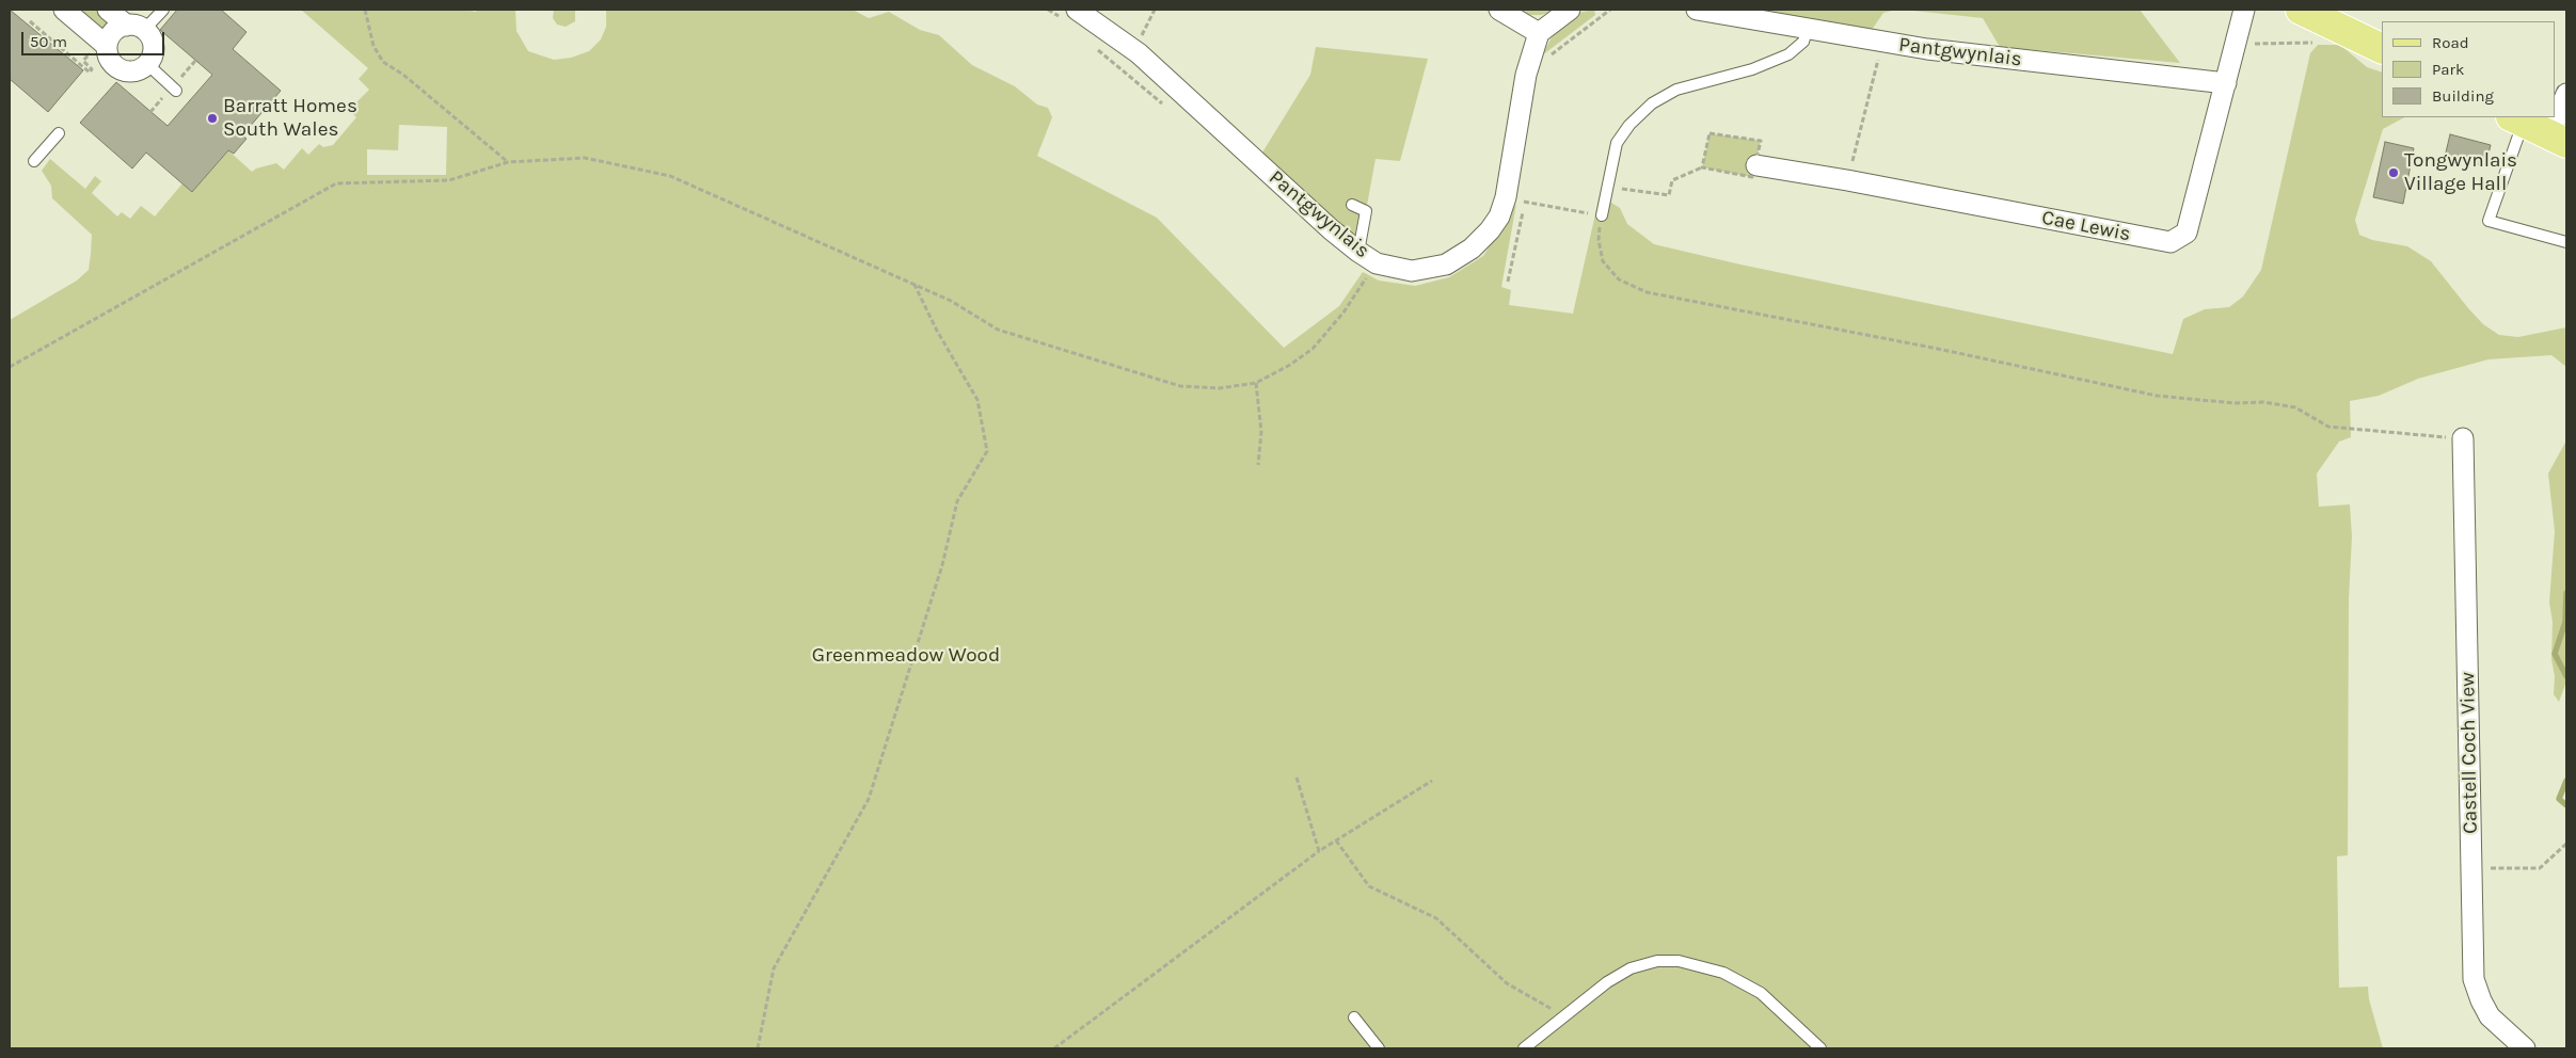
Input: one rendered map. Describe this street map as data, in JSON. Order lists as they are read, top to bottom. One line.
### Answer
{"streets":{"street":["Pantgwynlais","Cae Lewis","Castell Coch View"]},"crossings":[["Pantgwynlais","Cae Lewis"]],"parks":["Greenmeadow Wood"],"places":["Barratt Homes South Wales","Tongwynlais Village Hall"],"legend":["Road","Park","Building"],"scale_bar":"50 m"}
